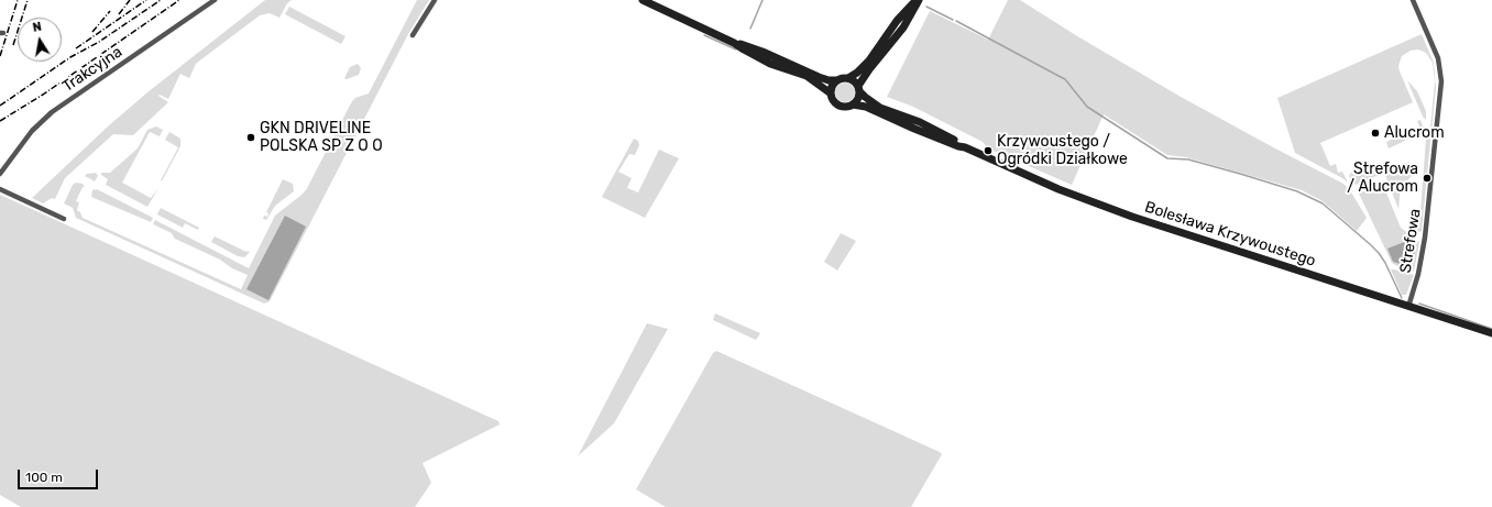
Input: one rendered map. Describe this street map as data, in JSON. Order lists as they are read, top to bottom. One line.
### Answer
{"streets":{"main road":["Bolesława Krzywoustego"],"street":["Trakcyjna","Strefowa"]},"crossings":[["Bolesława Krzywoustego","Strefowa"]],"places":["Alucrom","GKN DRIVELINE POLSKA SP Z O O","Krzywoustego / Ogródki Działkowe","Strefowa / Alucrom"],"scale_bar":"100 m","north":"top"}
